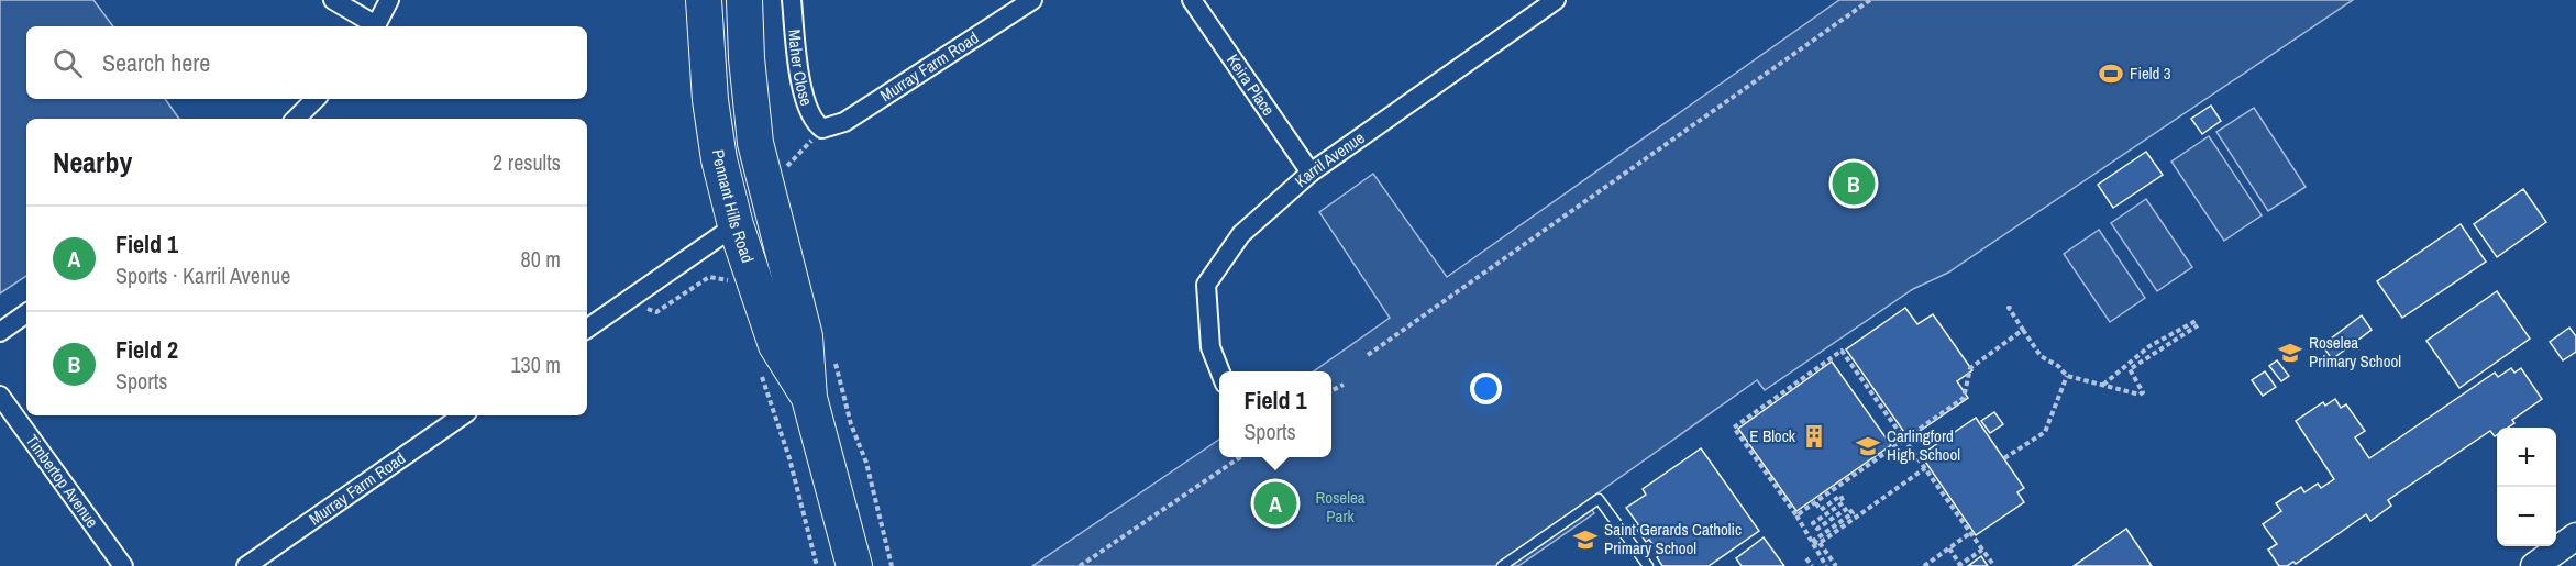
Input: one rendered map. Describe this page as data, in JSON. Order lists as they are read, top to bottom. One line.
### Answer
{"streets":{"highway":["Pennant Hills Road"],"street":["Maher Close","Murray Farm Road","Keira Place","Karril Avenue","Timbertop Avenue"]},"crossings":[["Maher Close","Murray Farm Road"],["Keira Place","Karril Avenue"]],"parks":["Roselea Park"],"places":{"sports":["Field 3"],"school or university":["Roselea Primary School","Carlingford High School","Saint Gerards Catholic Primary School"],"building":["E Block"]},"page":{"search":"Search here","heading":["Nearby","2 results"],"pins":["B","A"],"list":[{"mark":"A","name":"Field 1","note":"Sports · Karril Avenue","value":"80 m"},{"mark":"B","name":"Field 2","note":"Sports","value":"130 m"}],"popup":["Field 1","Sports"],"map_buttons":["+","−"]}}
